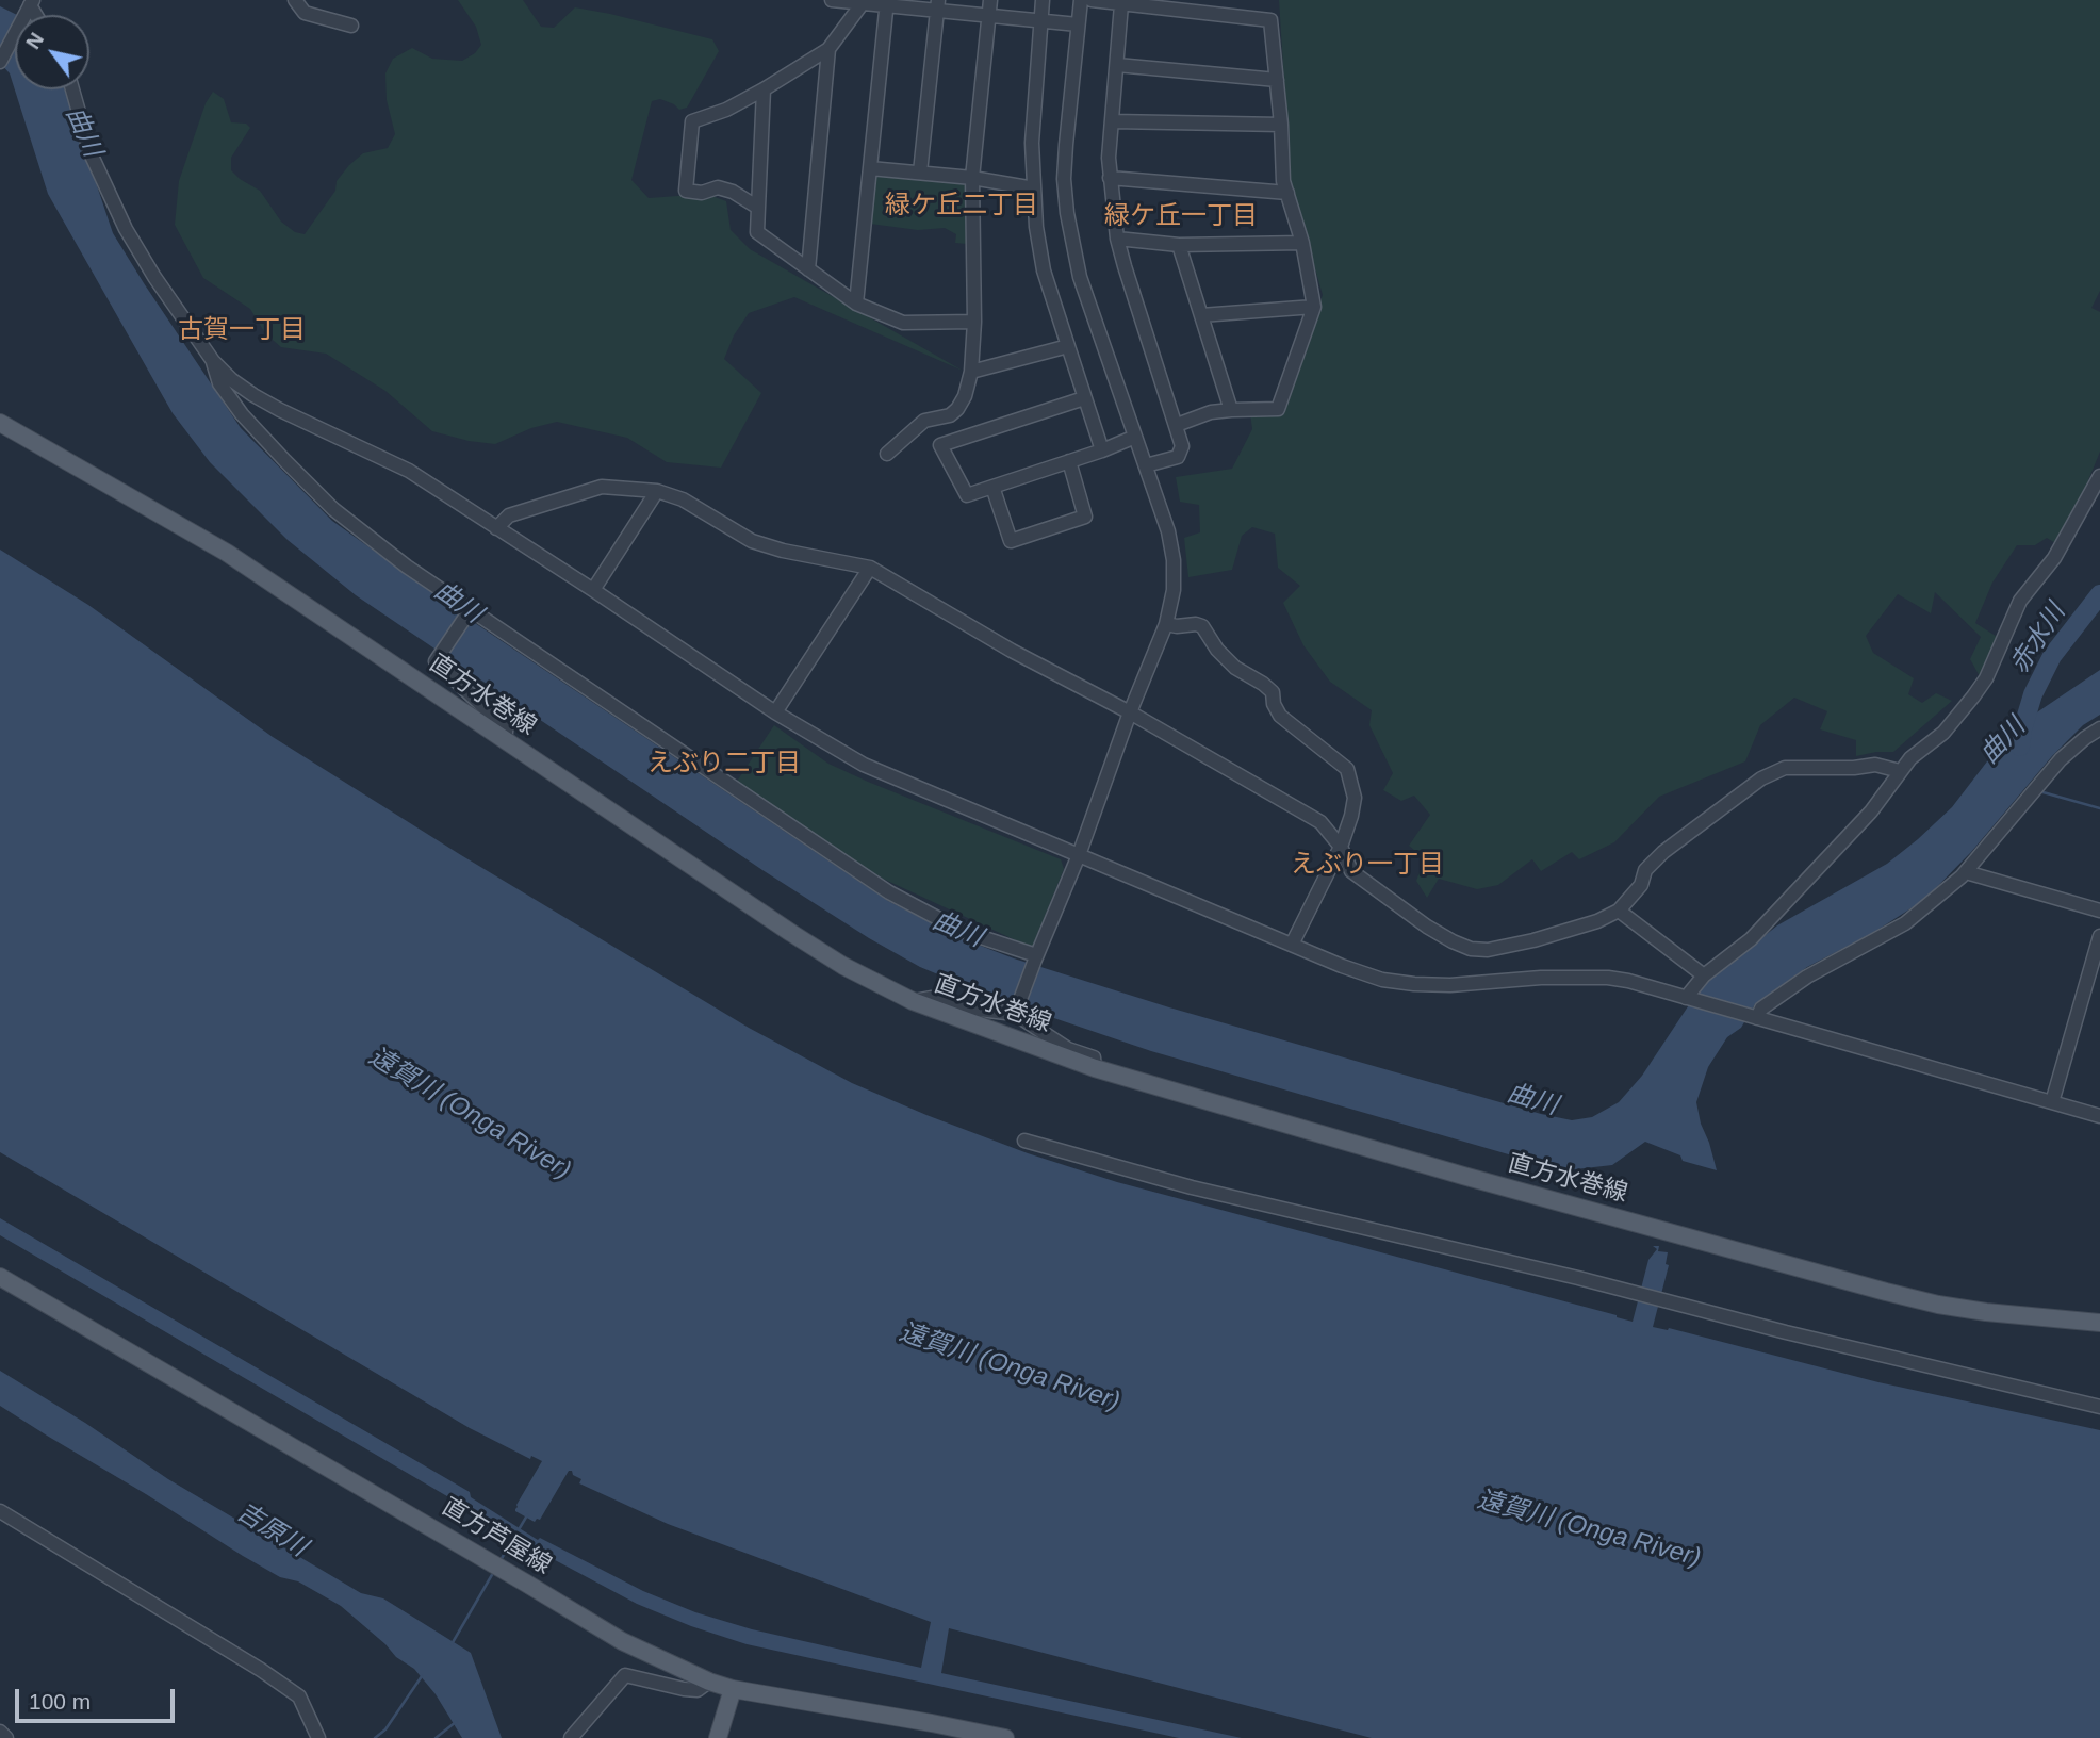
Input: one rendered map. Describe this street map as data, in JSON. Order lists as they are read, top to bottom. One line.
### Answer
{"streets":{"main road":["直方水巻線","直方芦屋線"]},"districts":["緑ケ丘二丁目","緑ケ丘一丁目","古賀一丁目","えぶり二丁目","えぶり一丁目"],"water":["曲川","赤水川","遠賀川 (Onga River)","吉原川"],"scale_bar":"100 m","north":"top left"}
